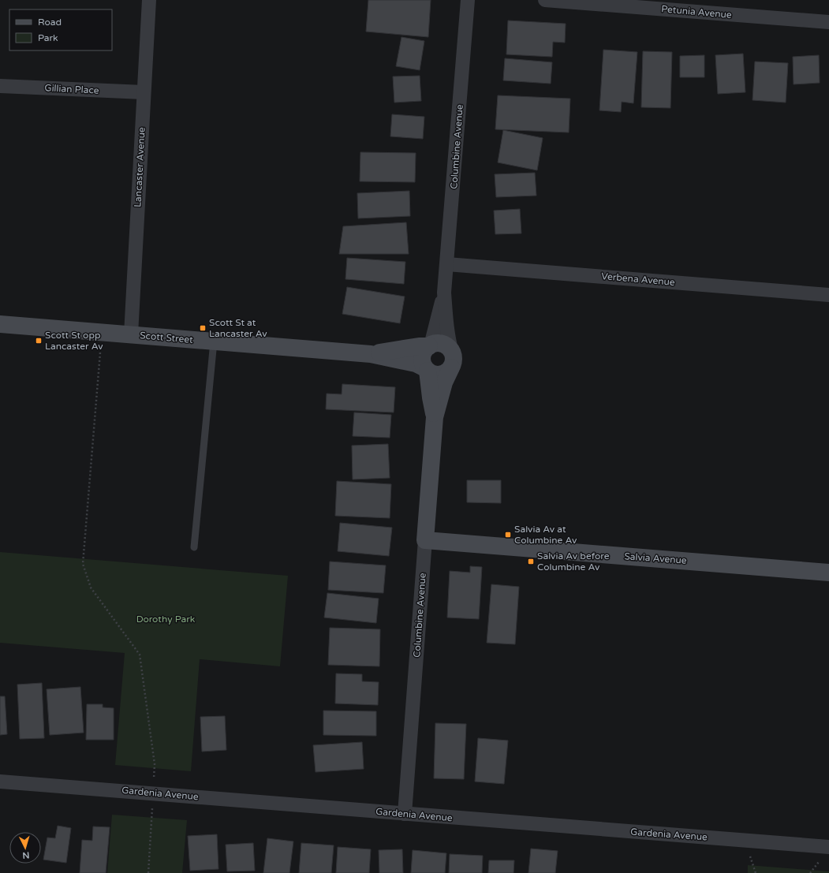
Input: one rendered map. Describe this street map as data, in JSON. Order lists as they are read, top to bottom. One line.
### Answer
{"streets":{"street":["Petunia Avenue","Gillian Place","Columbine Avenue","Lancaster Avenue","Verbena Avenue","Scott Street","Salvia Avenue","Gardenia Avenue"]},"crossings":[["Gillian Place","Lancaster Avenue"],["Columbine Avenue","Verbena Avenue"],["Columbine Avenue","Scott Street"],["Columbine Avenue","Salvia Avenue"],["Columbine Avenue","Gardenia Avenue"],["Lancaster Avenue","Scott Street"]],"parks":["Dorothy Park"],"places":{"transit":["Scott St at Lancaster Av","Scott St opp Lancaster Av","Salvia Av at Columbine Av","Salvia Av before Columbine Av"]},"legend":["Road","Park"],"north":"bottom"}
